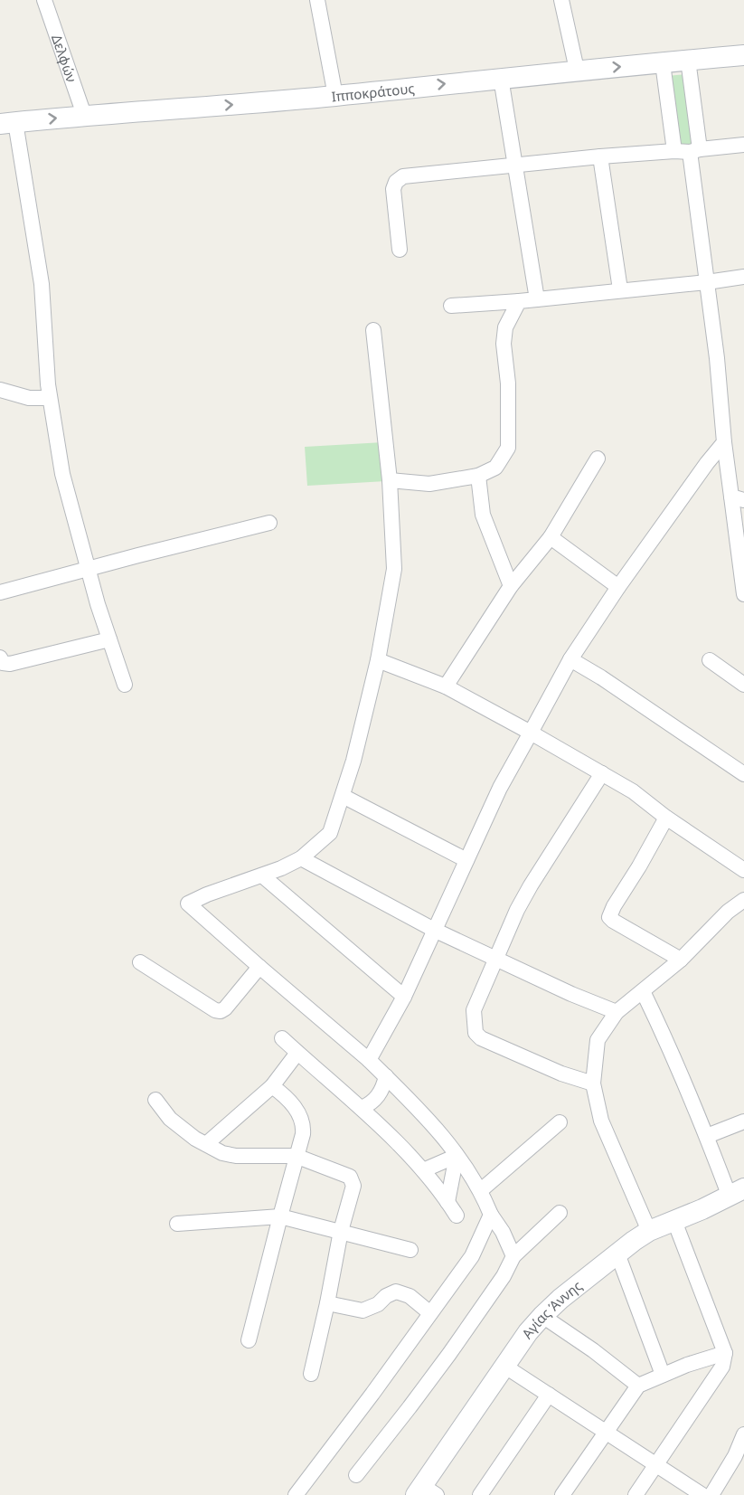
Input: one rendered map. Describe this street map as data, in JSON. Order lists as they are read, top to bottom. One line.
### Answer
{"streets":{"main road":["Ιπποκράτους","Αγίας Άννης"],"street":["Δελφών"]},"crossings":[["Δελφών","Ιπποκράτους"]],"one_way":["Ιπποκράτους"]}
